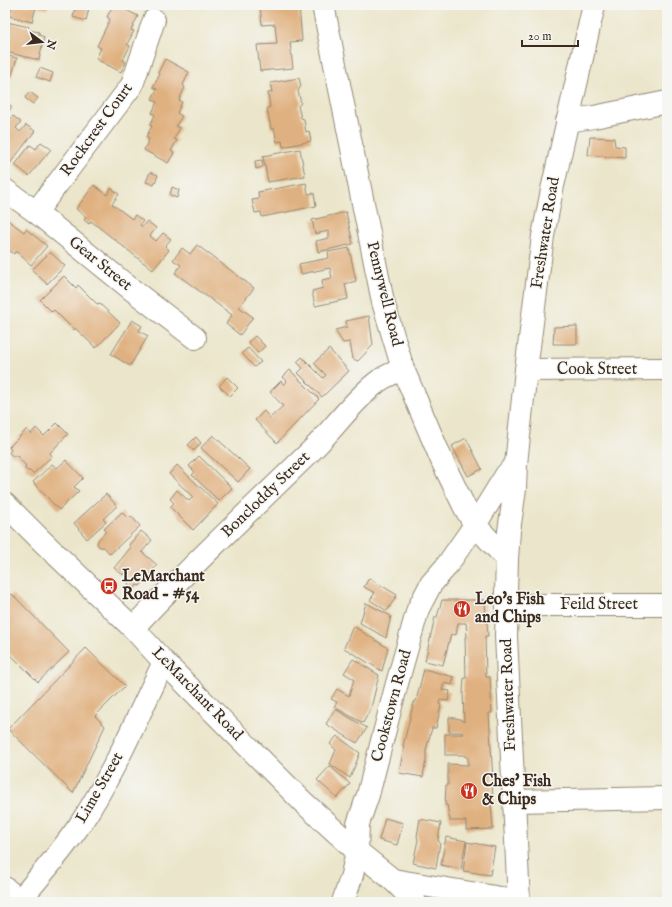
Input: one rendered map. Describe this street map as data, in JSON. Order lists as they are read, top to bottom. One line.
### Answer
{"streets":{"street":["Rockcrest Court","Freshwater Road","Gear Street","Pennywell Road","Cook Street","Boncloddy Street","Feild Street","LeMarchant Road","Cookstown Road","Lime Street"]},"crossings":[["Rockcrest Court","Gear Street"],["Freshwater Road","Pennywell Road"],["Freshwater Road","Cook Street"],["Freshwater Road","Feild Street"],["Freshwater Road","LeMarchant Road"],["Pennywell Road","Boncloddy Street"],["Pennywell Road","Cookstown Road"],["Boncloddy Street","LeMarchant Road"],["LeMarchant Road","Cookstown Road"],["LeMarchant Road","Lime Street"]],"places":{"bus stop":["LeMarchant Road - #54"],"restaurant":["Leo's Fish and Chips","Ches' Fish & Chips"]},"scale_bar":"20 m","north":"right"}
